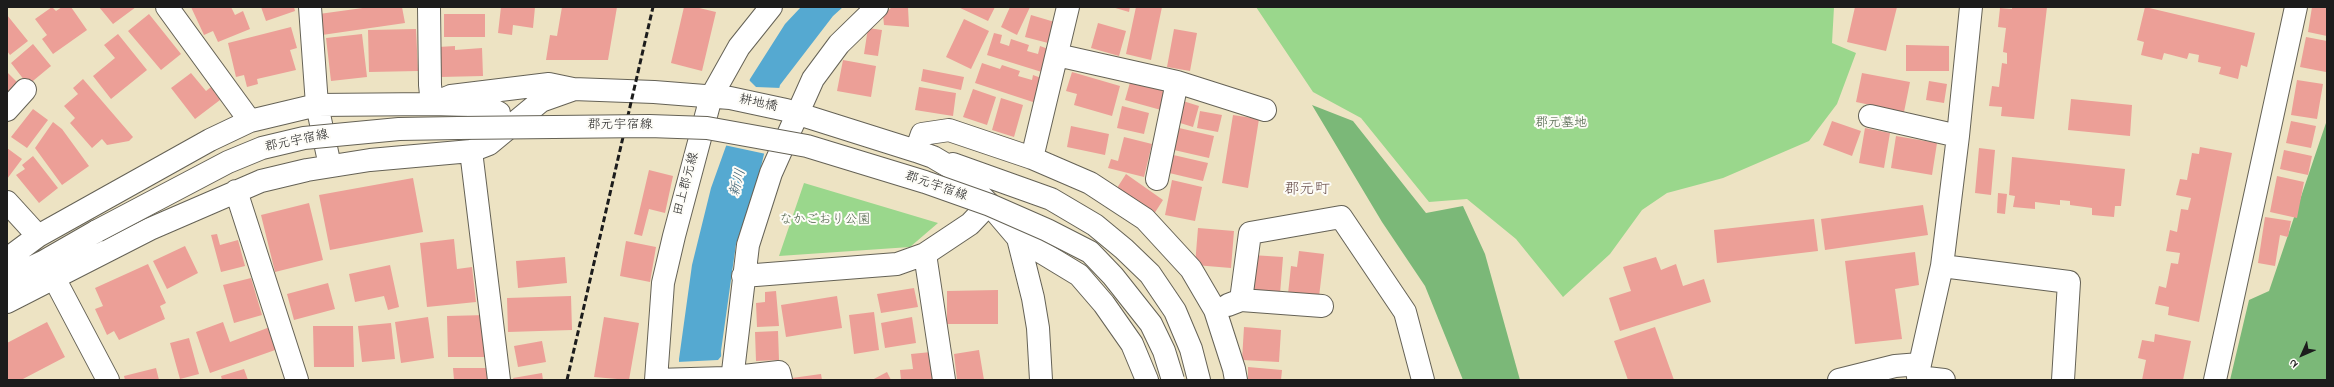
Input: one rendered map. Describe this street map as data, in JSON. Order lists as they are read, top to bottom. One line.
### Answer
{"streets":{"street":["耕地橋","郡元宇宿線","田上郡元線"]},"crossings":[["耕地橋","田上郡元線"]],"districts":["郡元町"],"water":["新川"],"parks":["郡元墓地","なかごおり公園"],"north":"bottom left"}
